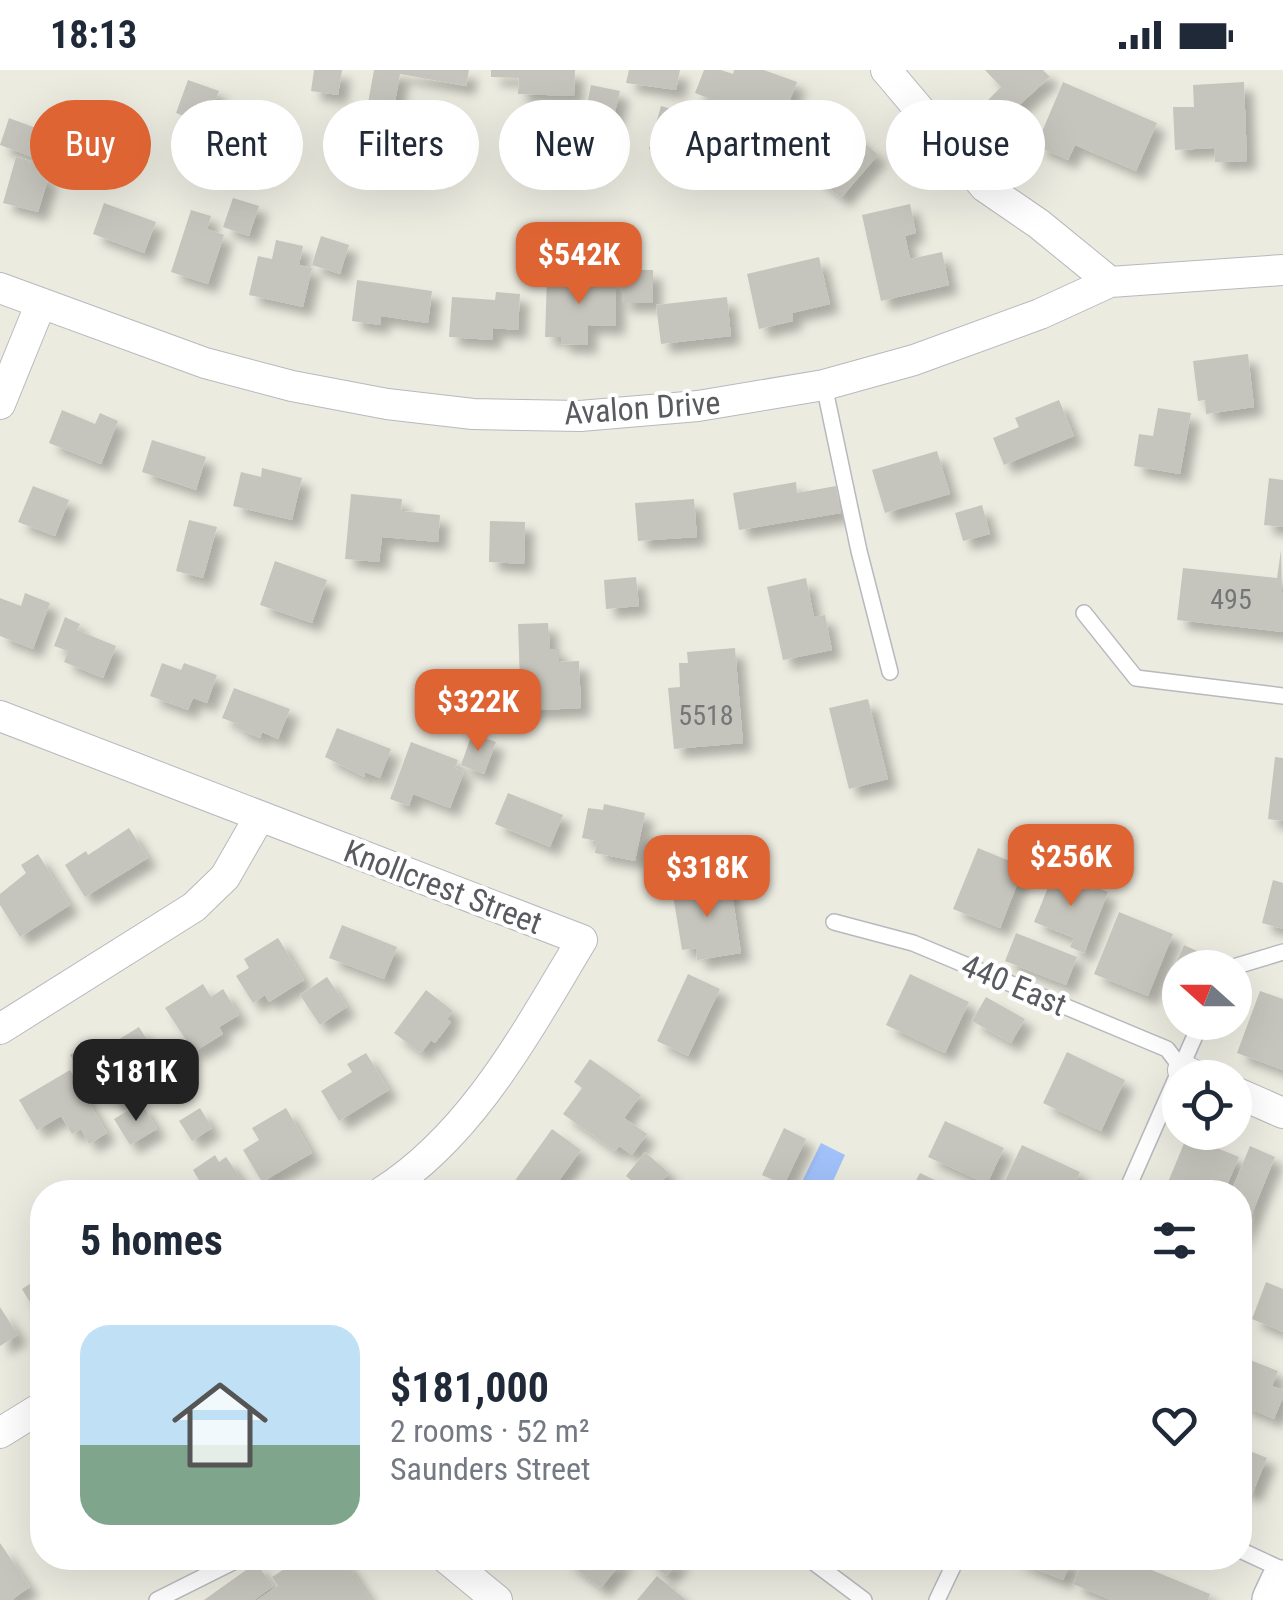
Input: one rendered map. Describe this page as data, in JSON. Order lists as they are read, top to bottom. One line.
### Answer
{"streets":{"street":["Avalon Drive","Knollcrest Street"],"lane":["440 East"]},"house_numbers":["495","5518"],"north":"left","page":{"status":"18:13","chip":["Buy","Rent","Filters","New","Apartment","House"],"price":["$542K","$322K","$256K","$318K","$181K"],"heading":"5 homes","list":[{"name":"$181,000","note":"2 rooms · 52 m² · Saunders Street"}]}}
